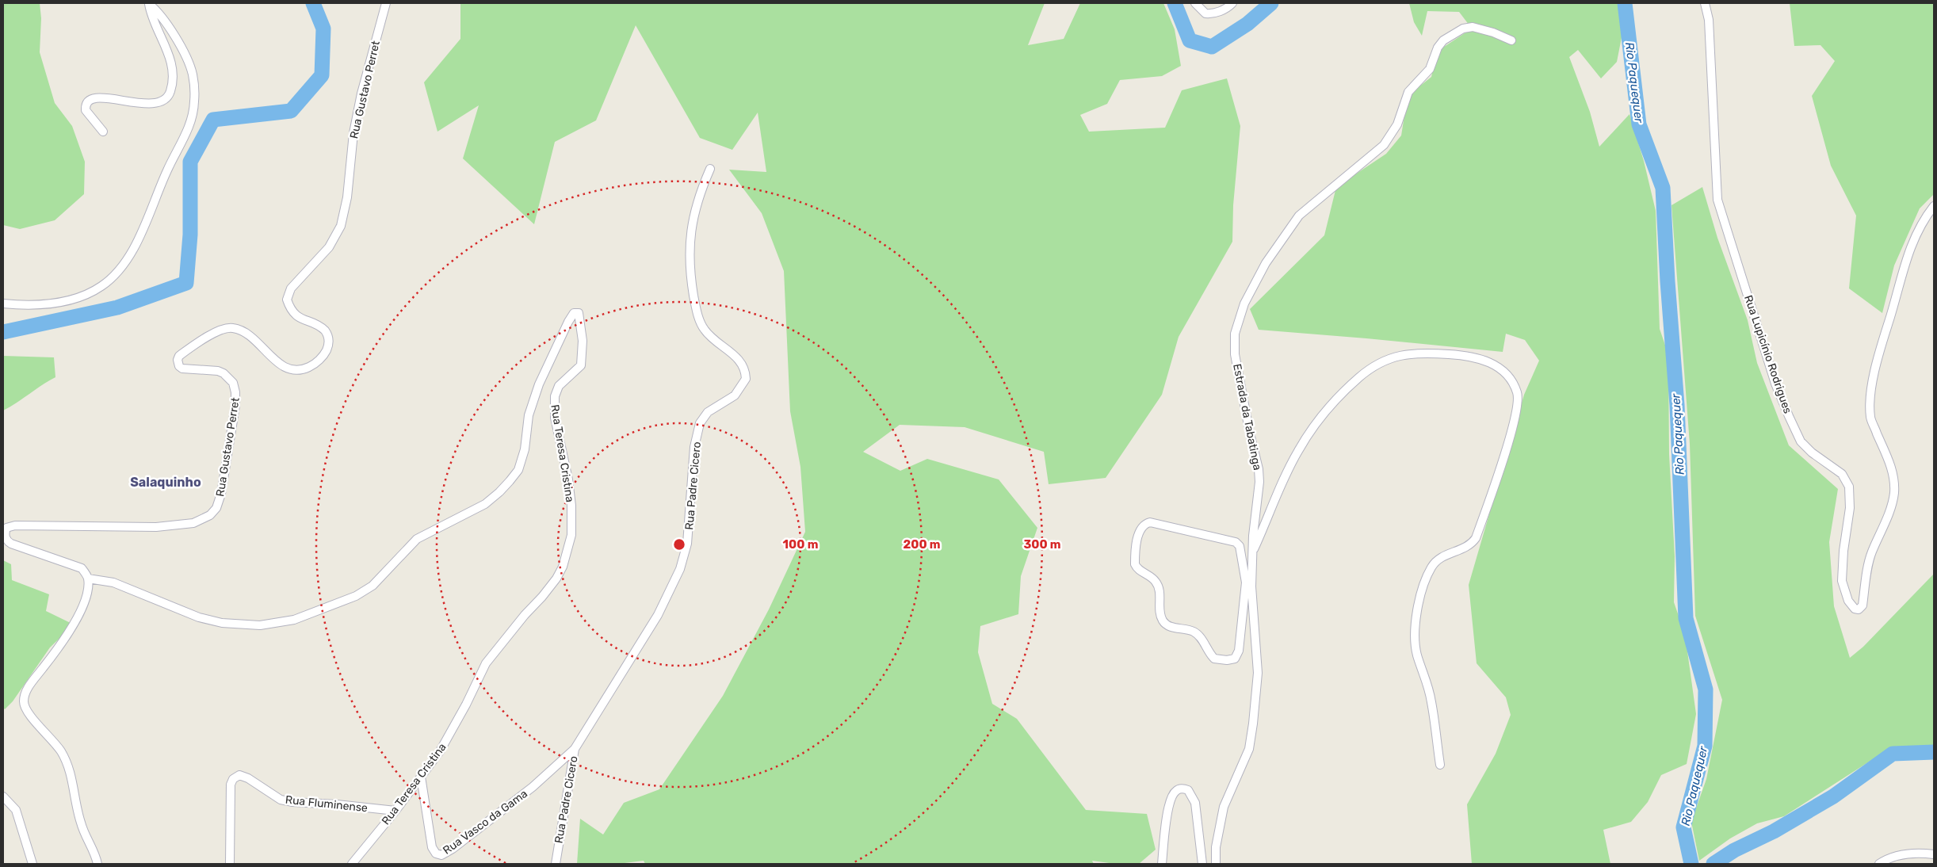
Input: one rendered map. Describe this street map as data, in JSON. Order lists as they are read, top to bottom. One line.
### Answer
{"streets":{"street":["Rua Gustavo Perret","Rua Lupicínio Rodrigues","Estrada da Tabatinga","Rua Teresa Cristina","Rua Padre Cicero","Rua Fluminense","Rua Vasco da Gama"]},"crossings":[["Rua Gustavo Perret","Rua Teresa Cristina"],["Rua Teresa Cristina","Rua Fluminense"],["Rua Teresa Cristina","Rua Vasco da Gama"],["Rua Padre Cicero","Rua Vasco da Gama"]],"districts":["Salaquinho"],"water":["Rio Paquequer"],"rings":["100 m","200 m","300 m"]}
